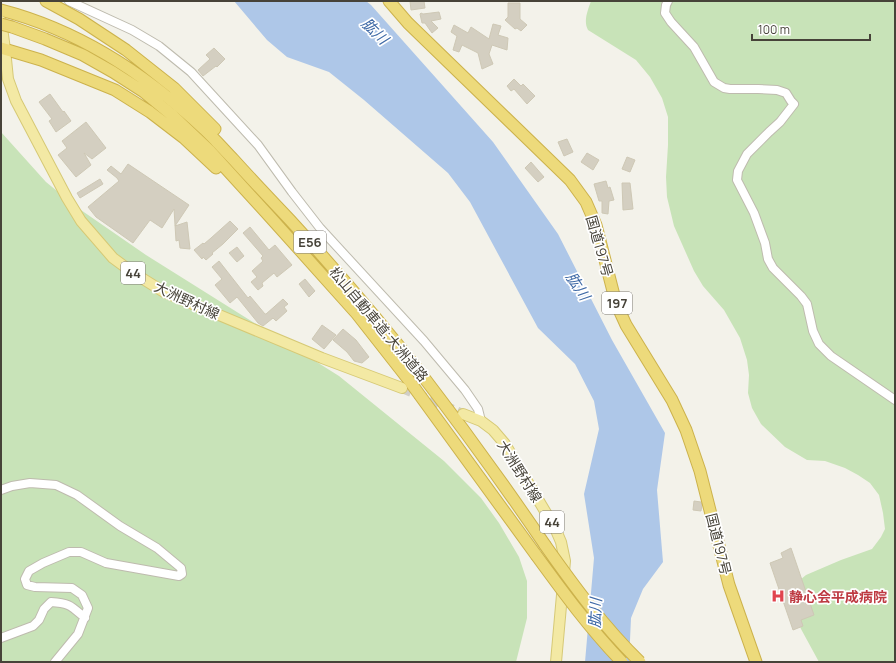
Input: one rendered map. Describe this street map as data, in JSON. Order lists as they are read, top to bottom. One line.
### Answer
{"streets":{"highway":["E56","国道197号","197","松山自動車道;大洲道路"],"main road":["44","大洲野村線"]},"water":["肱川"],"places":{"hospital":["静心会平成病院"]},"scale_bar":"100 m"}
